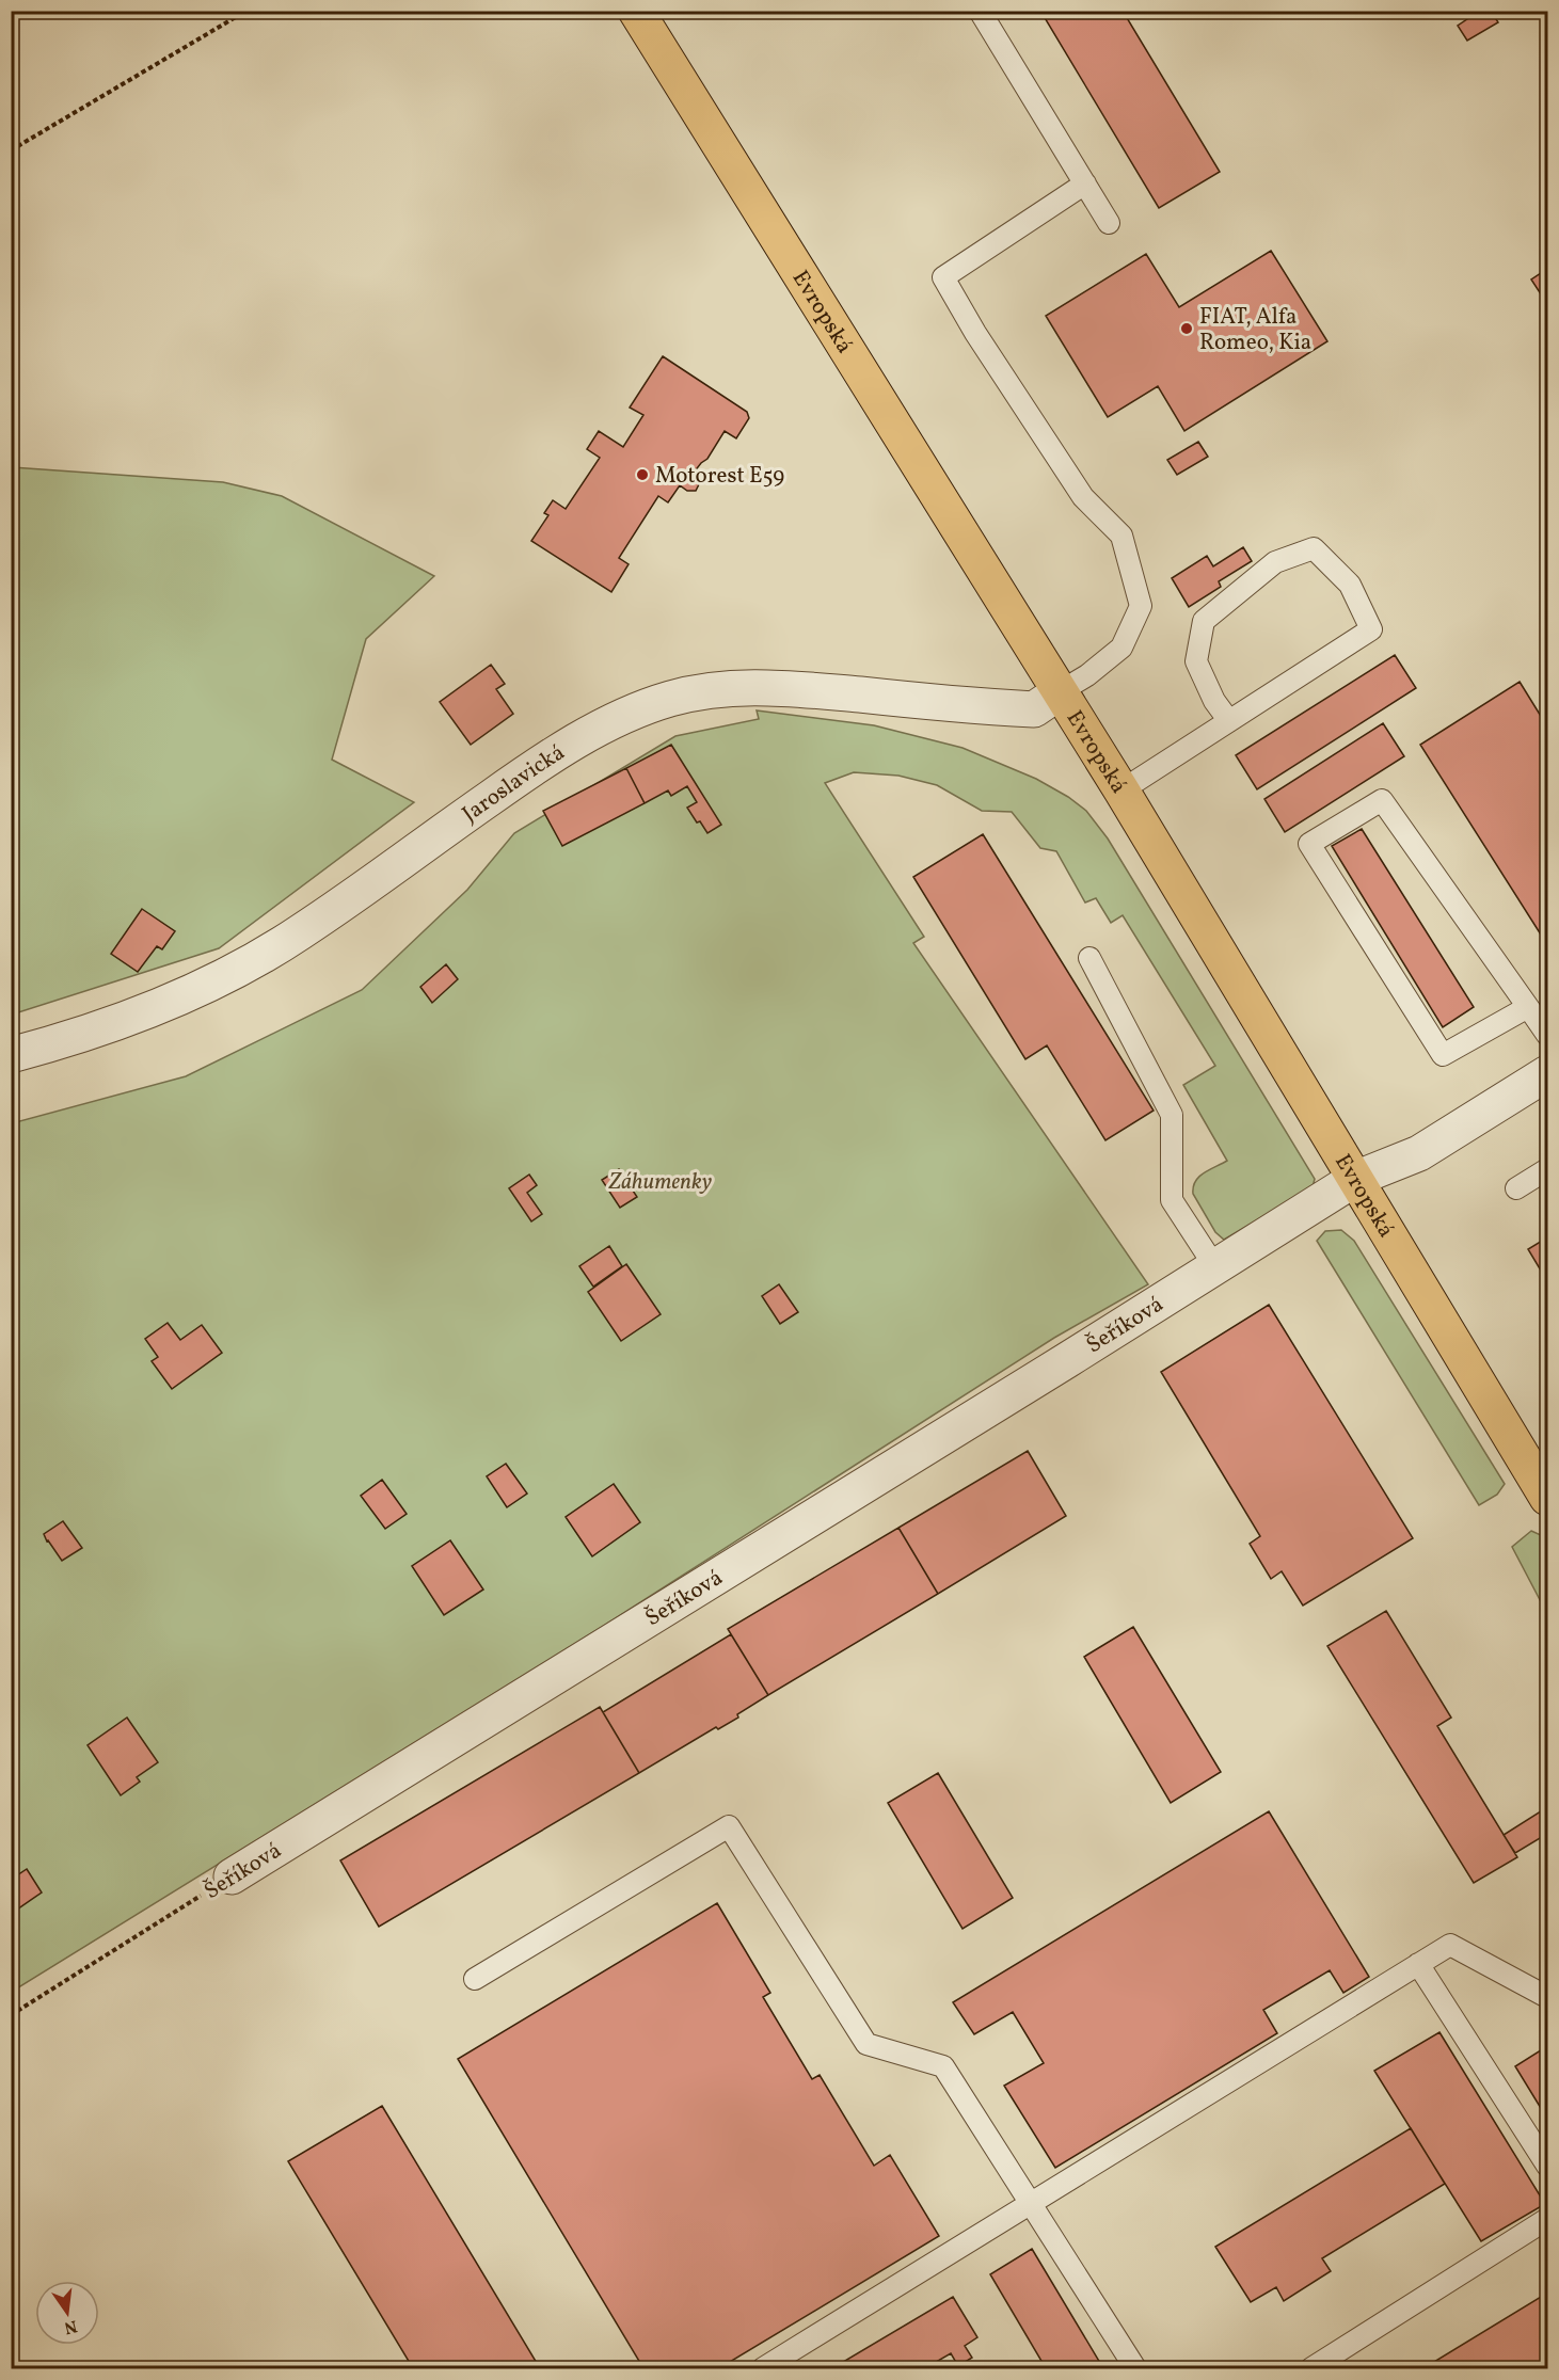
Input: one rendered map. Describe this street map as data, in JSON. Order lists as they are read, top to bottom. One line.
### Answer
{"streets":{"main road":["Evropská"],"street":["Jaroslavická","Šeříková"]},"crossings":[["Evropská","Jaroslavická"],["Evropská","Šeříková"]],"parks":["Záhumenky"],"places":["FIAT, Alfa Romeo, Kia","Motorest E59"],"north":"bottom"}
